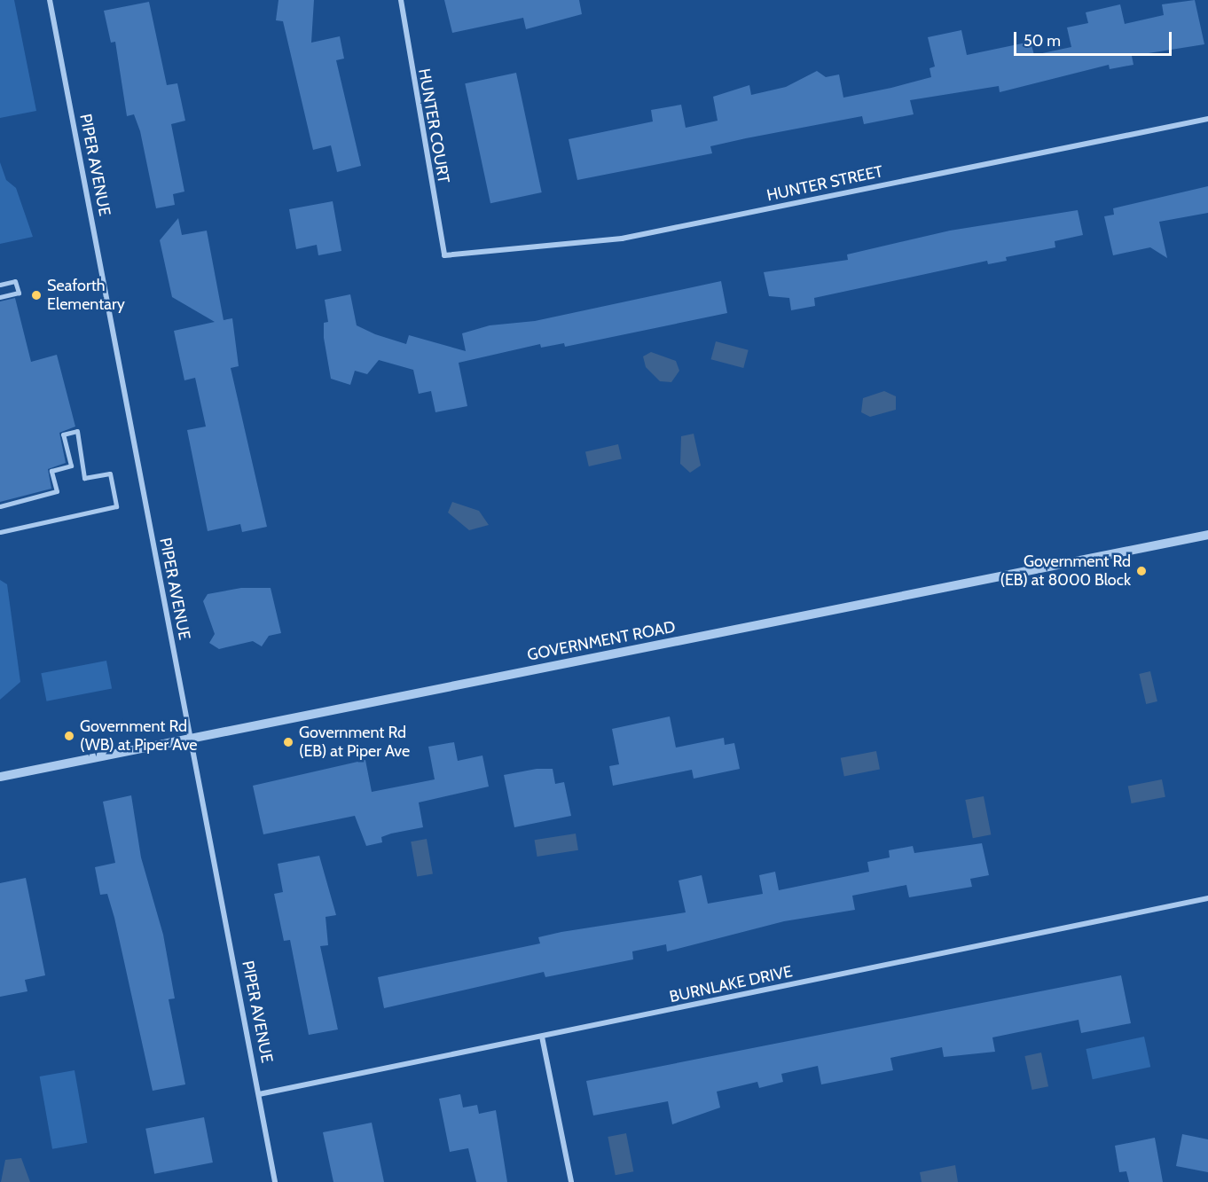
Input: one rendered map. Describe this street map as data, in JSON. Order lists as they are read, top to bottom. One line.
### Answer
{"streets":{"street":["HUNTER COURT","PIPER AVENUE","HUNTER STREET","GOVERNMENT ROAD","BURNLAKE DRIVE"]},"crossings":[["HUNTER COURT","HUNTER STREET"],["PIPER AVENUE","GOVERNMENT ROAD"],["PIPER AVENUE","BURNLAKE DRIVE"]],"places":["Seaforth Elementary","Government Rd (EB) at 8000 Block","Government Rd (WB) at Piper Ave","Government Rd (EB) at Piper Ave"],"scale_bar":"50 m"}
